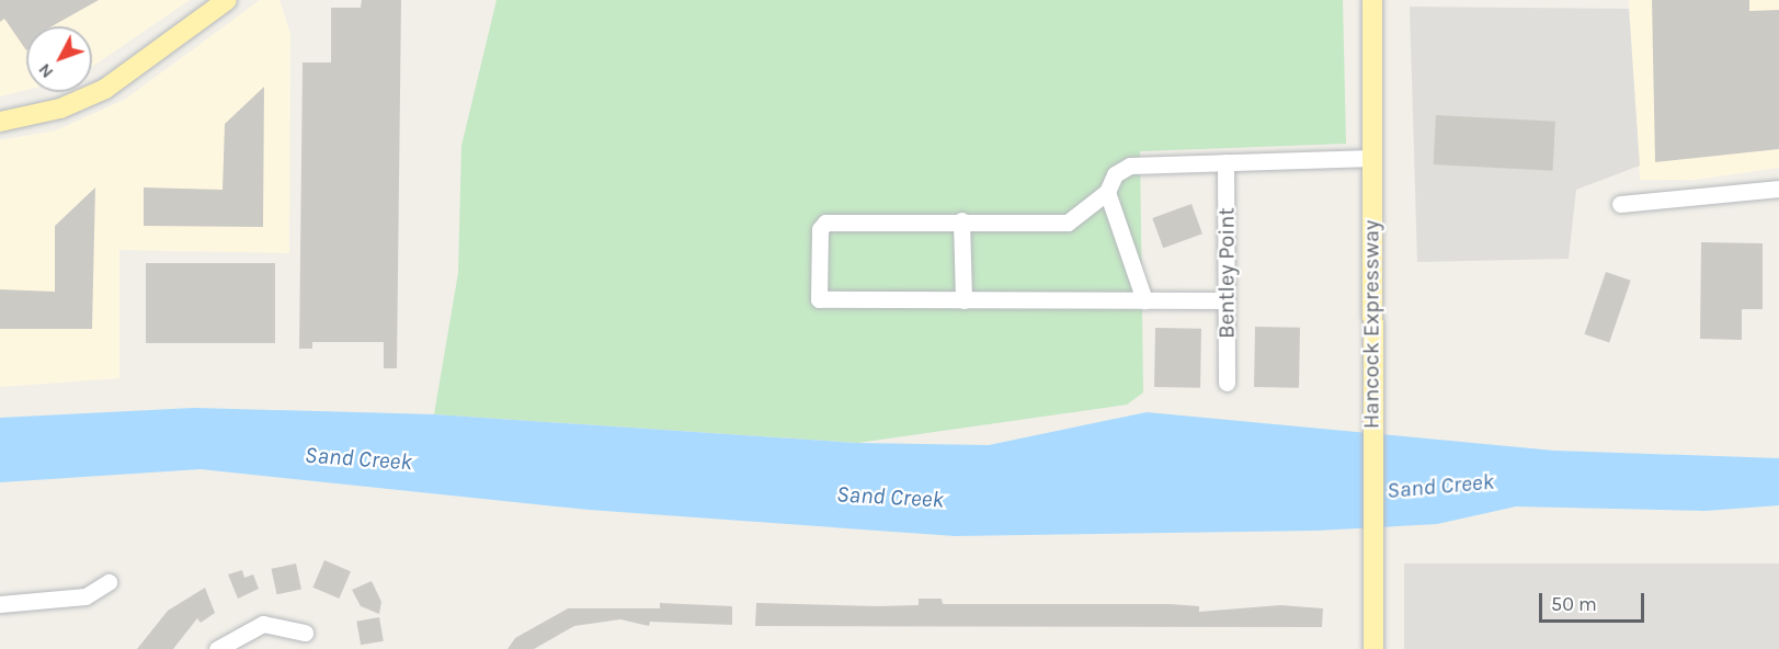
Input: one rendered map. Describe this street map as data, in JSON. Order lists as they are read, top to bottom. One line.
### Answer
{"streets":{"main road":["Hancock Expressway"],"street":["Bentley Point"]},"water":["Sand Creek"],"scale_bar":"50 m","north":"bottom left"}
